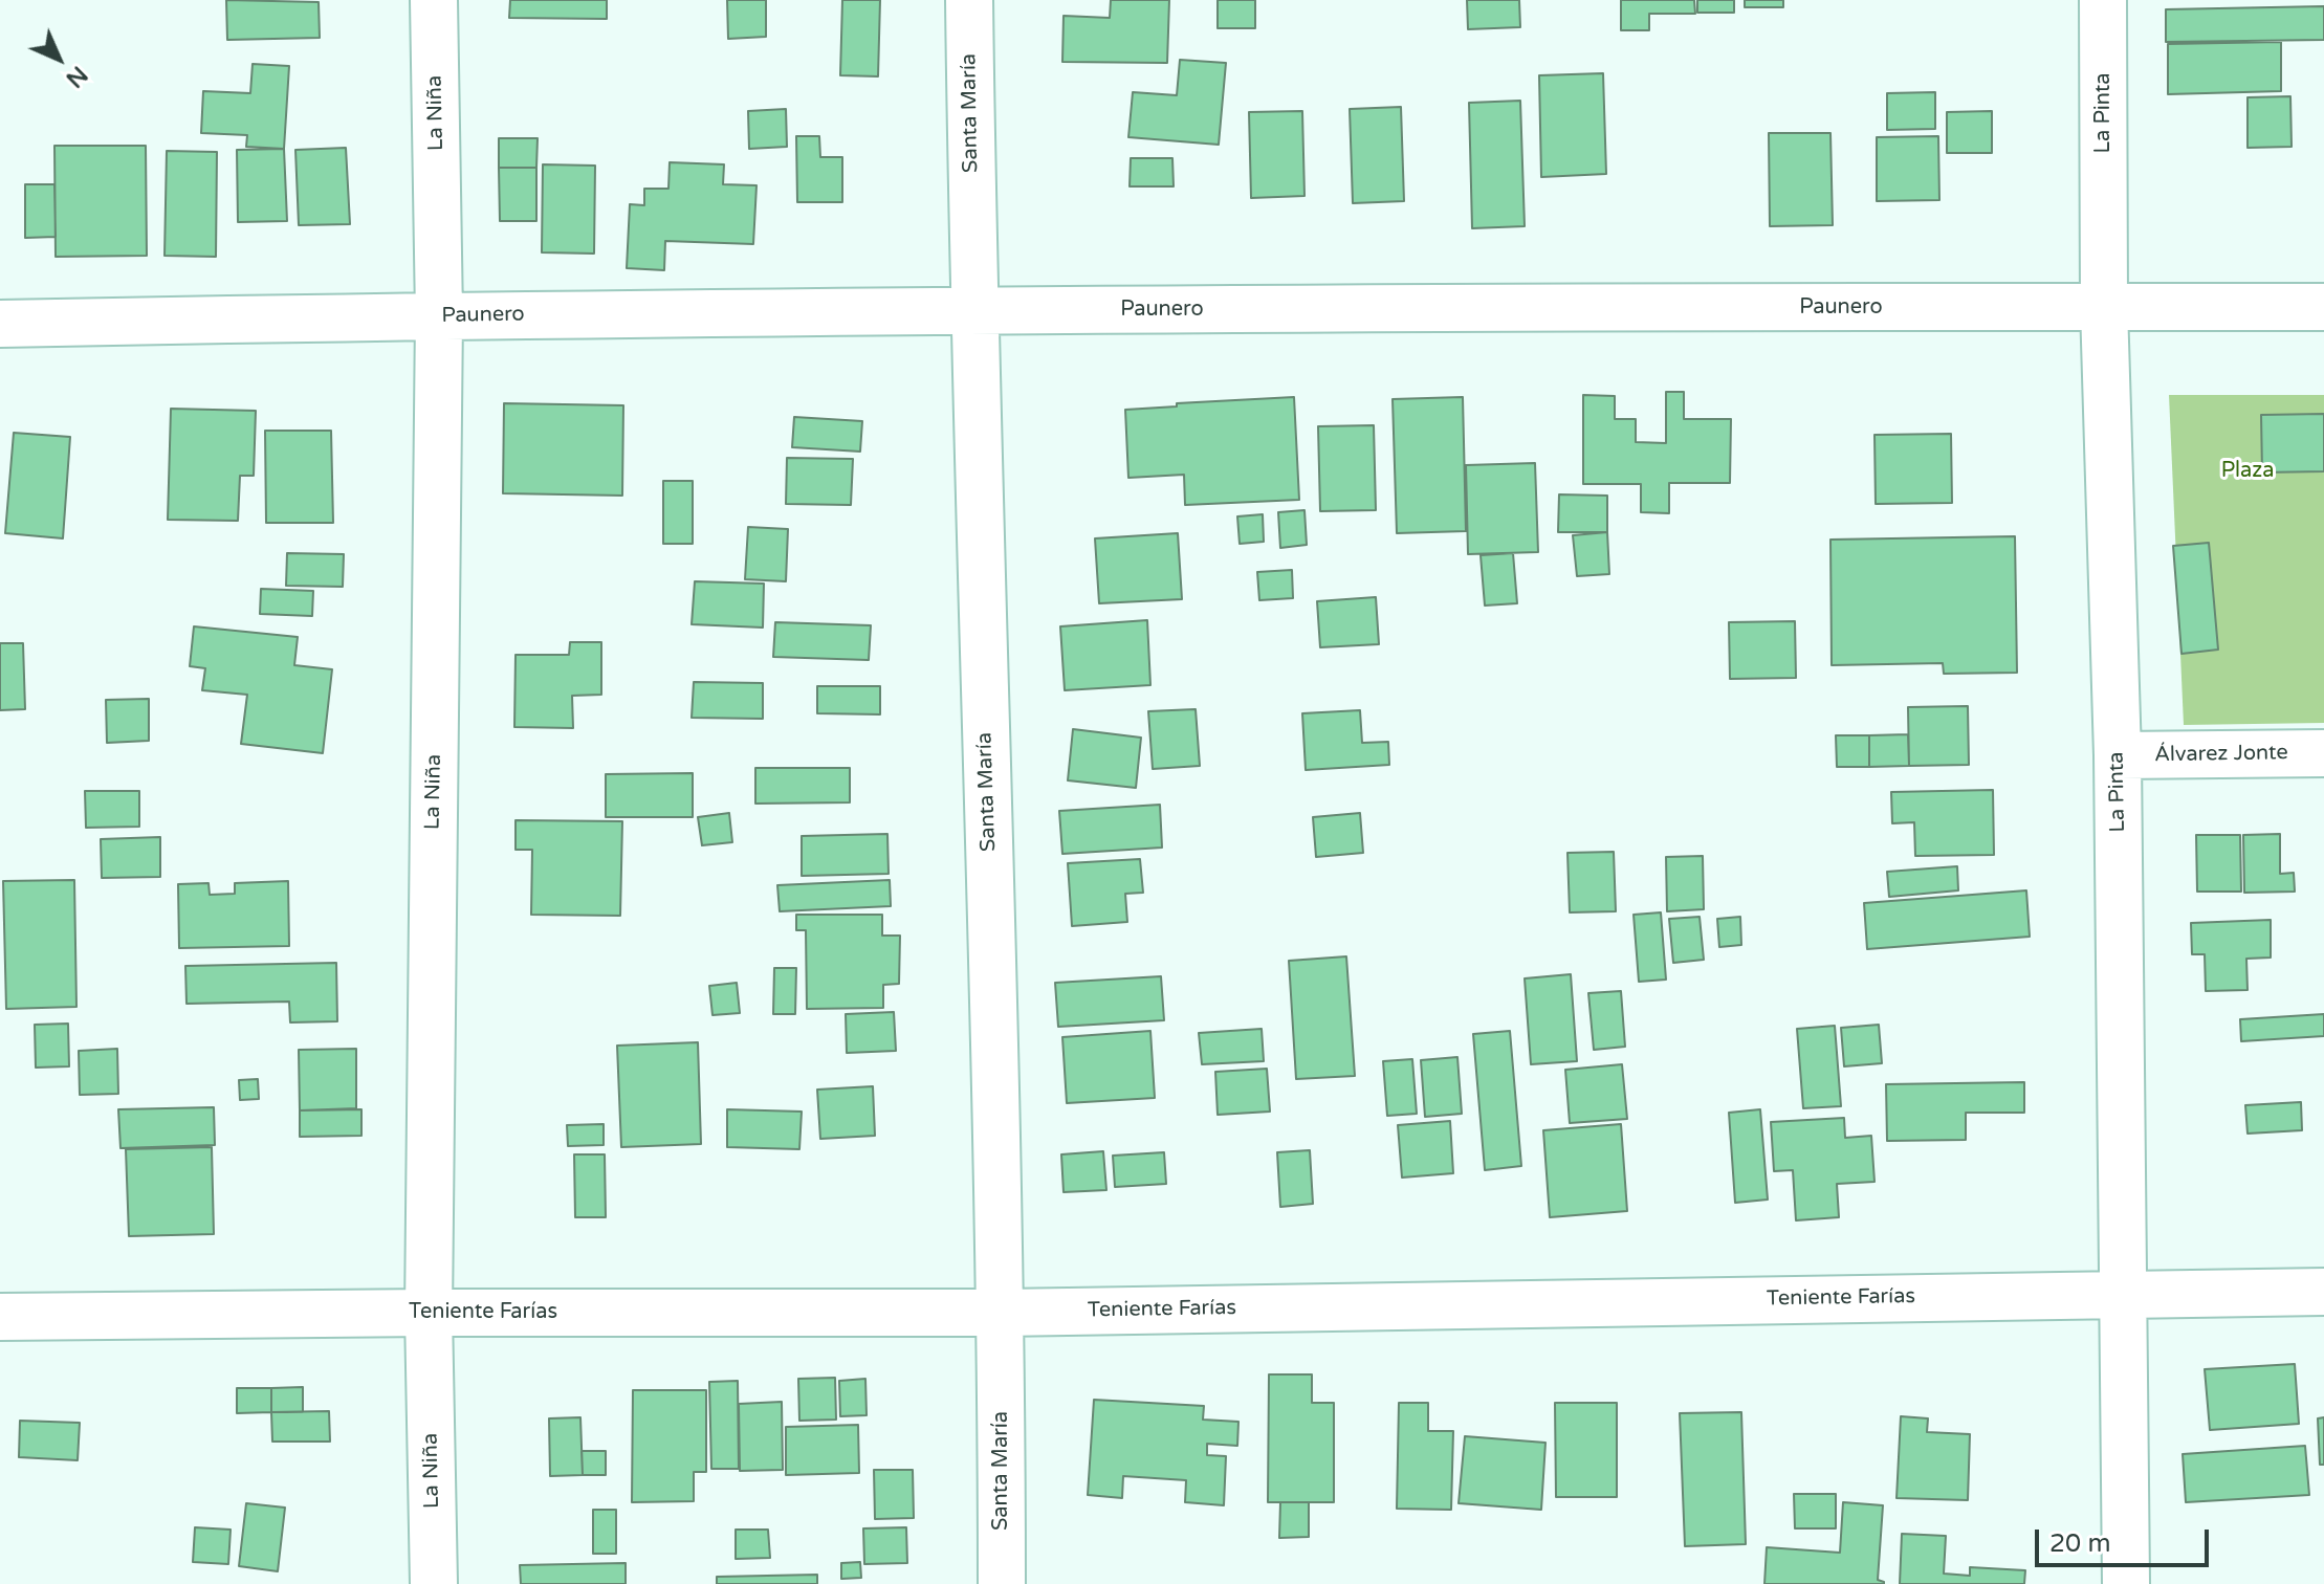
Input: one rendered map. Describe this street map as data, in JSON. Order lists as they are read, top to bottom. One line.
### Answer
{"streets":{"street":["La Niña","Santa María","La Pinta","Paunero","Álvarez Jonte","Teniente Farías"]},"crossings":[["La Niña","Paunero"],["La Niña","Teniente Farías"],["Santa María","Paunero"],["Santa María","Teniente Farías"],["La Pinta","Paunero"],["La Pinta","Álvarez Jonte"],["La Pinta","Teniente Farías"]],"parks":["Plaza"],"scale_bar":"20 m","north":"bottom right"}
